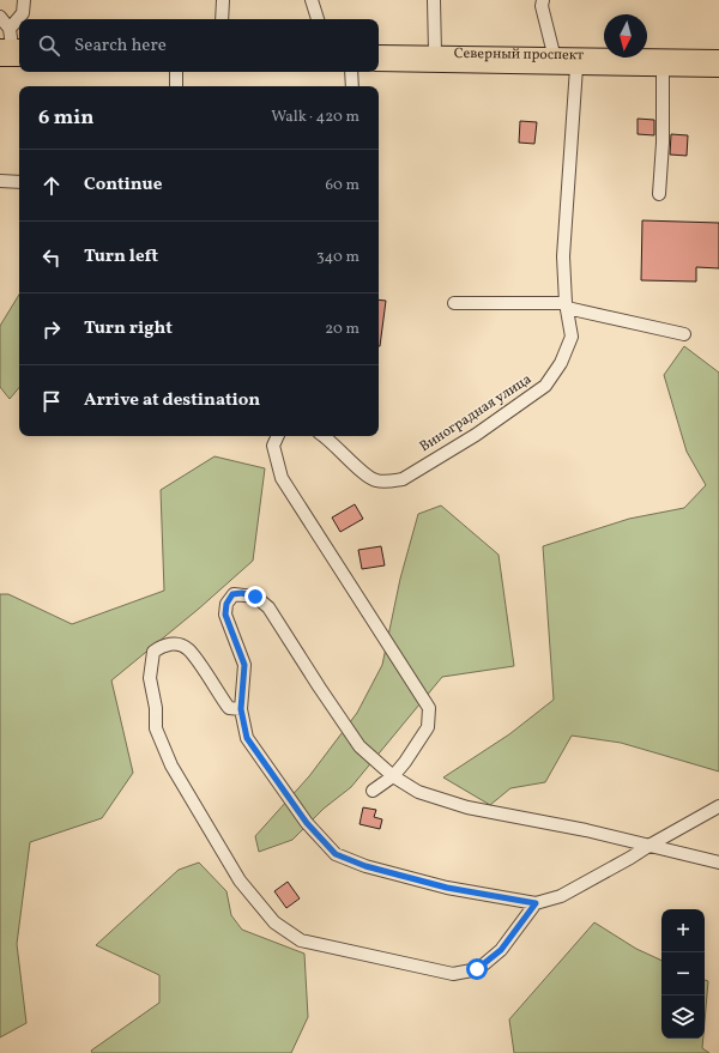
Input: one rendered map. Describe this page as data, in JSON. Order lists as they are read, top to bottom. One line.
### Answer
{"streets":{"main road":["Северный проспект"],"lane":["Виноградная улица"]},"crossings":[["Северный проспект","Виноградная улица"]],"north":"bottom","page":{"search":"Search here","heading":["6 min","Walk · 420 m"],"list":[["Continue","60 m"],["Turn left","340 m"],["Turn right","20 m"],"Arrive at destination"],"map_buttons":["+","−"]}}
